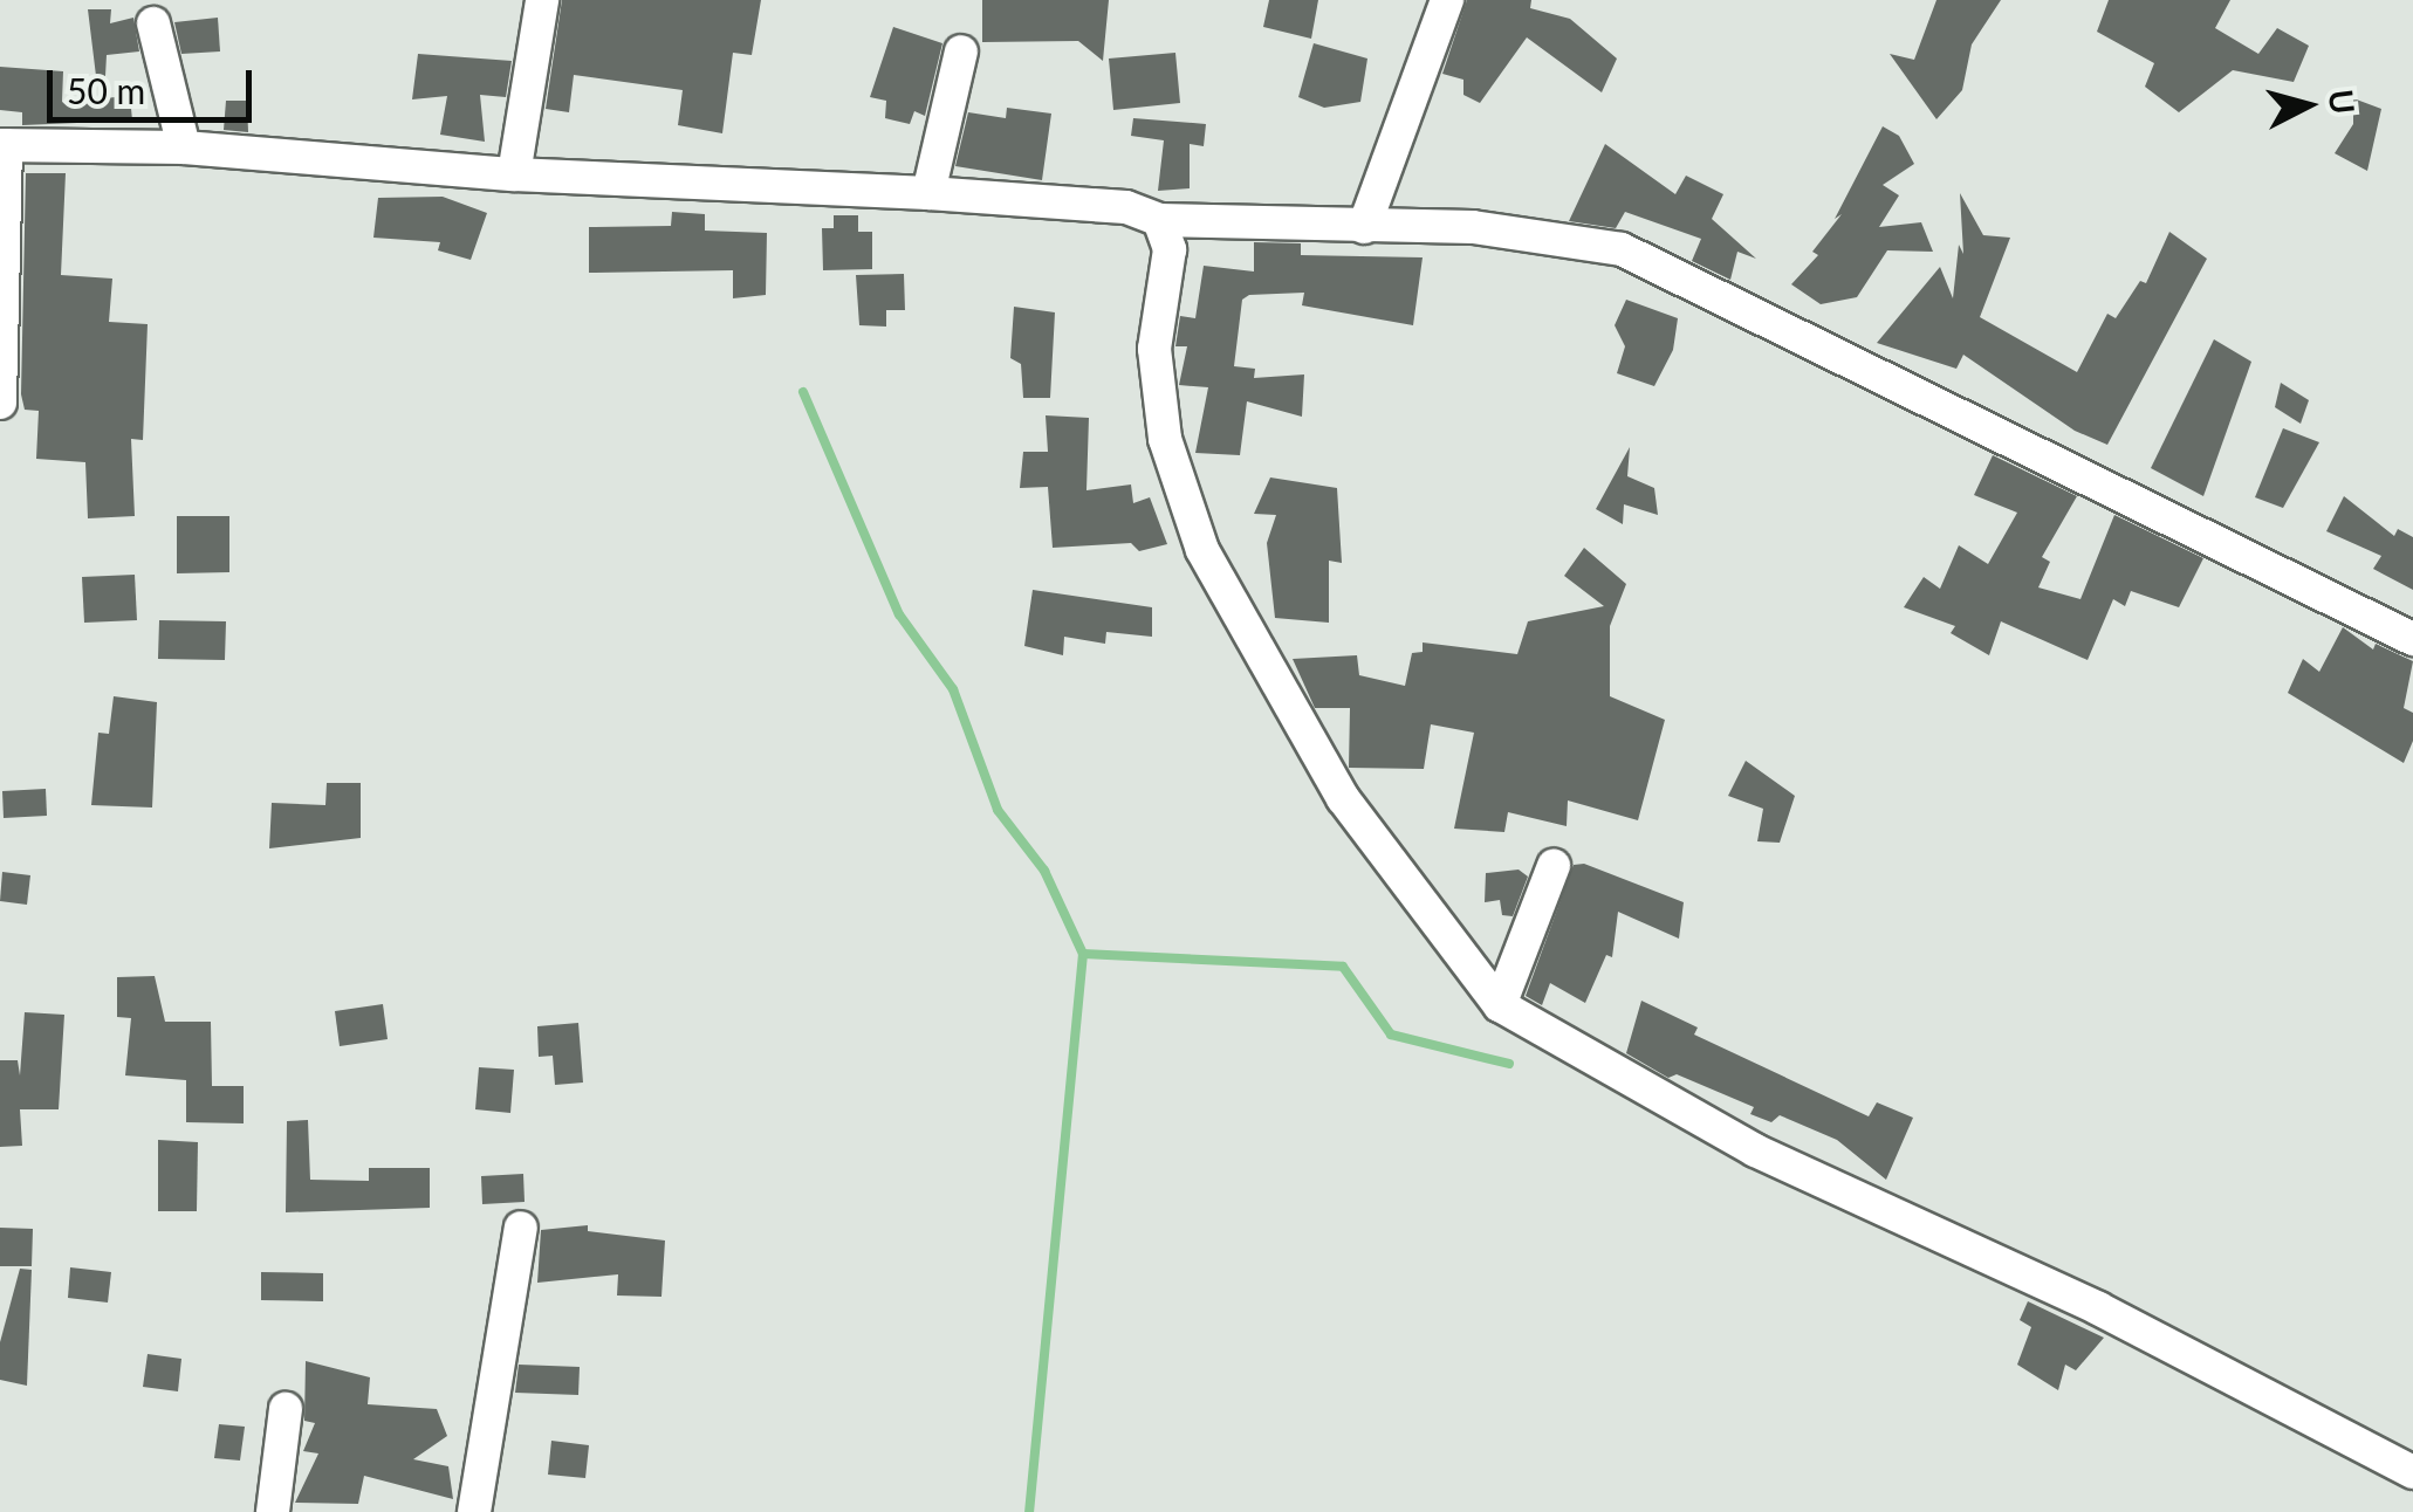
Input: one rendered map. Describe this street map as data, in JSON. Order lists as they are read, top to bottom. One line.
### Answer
{"scale_bar":"50 m","north":"right"}
